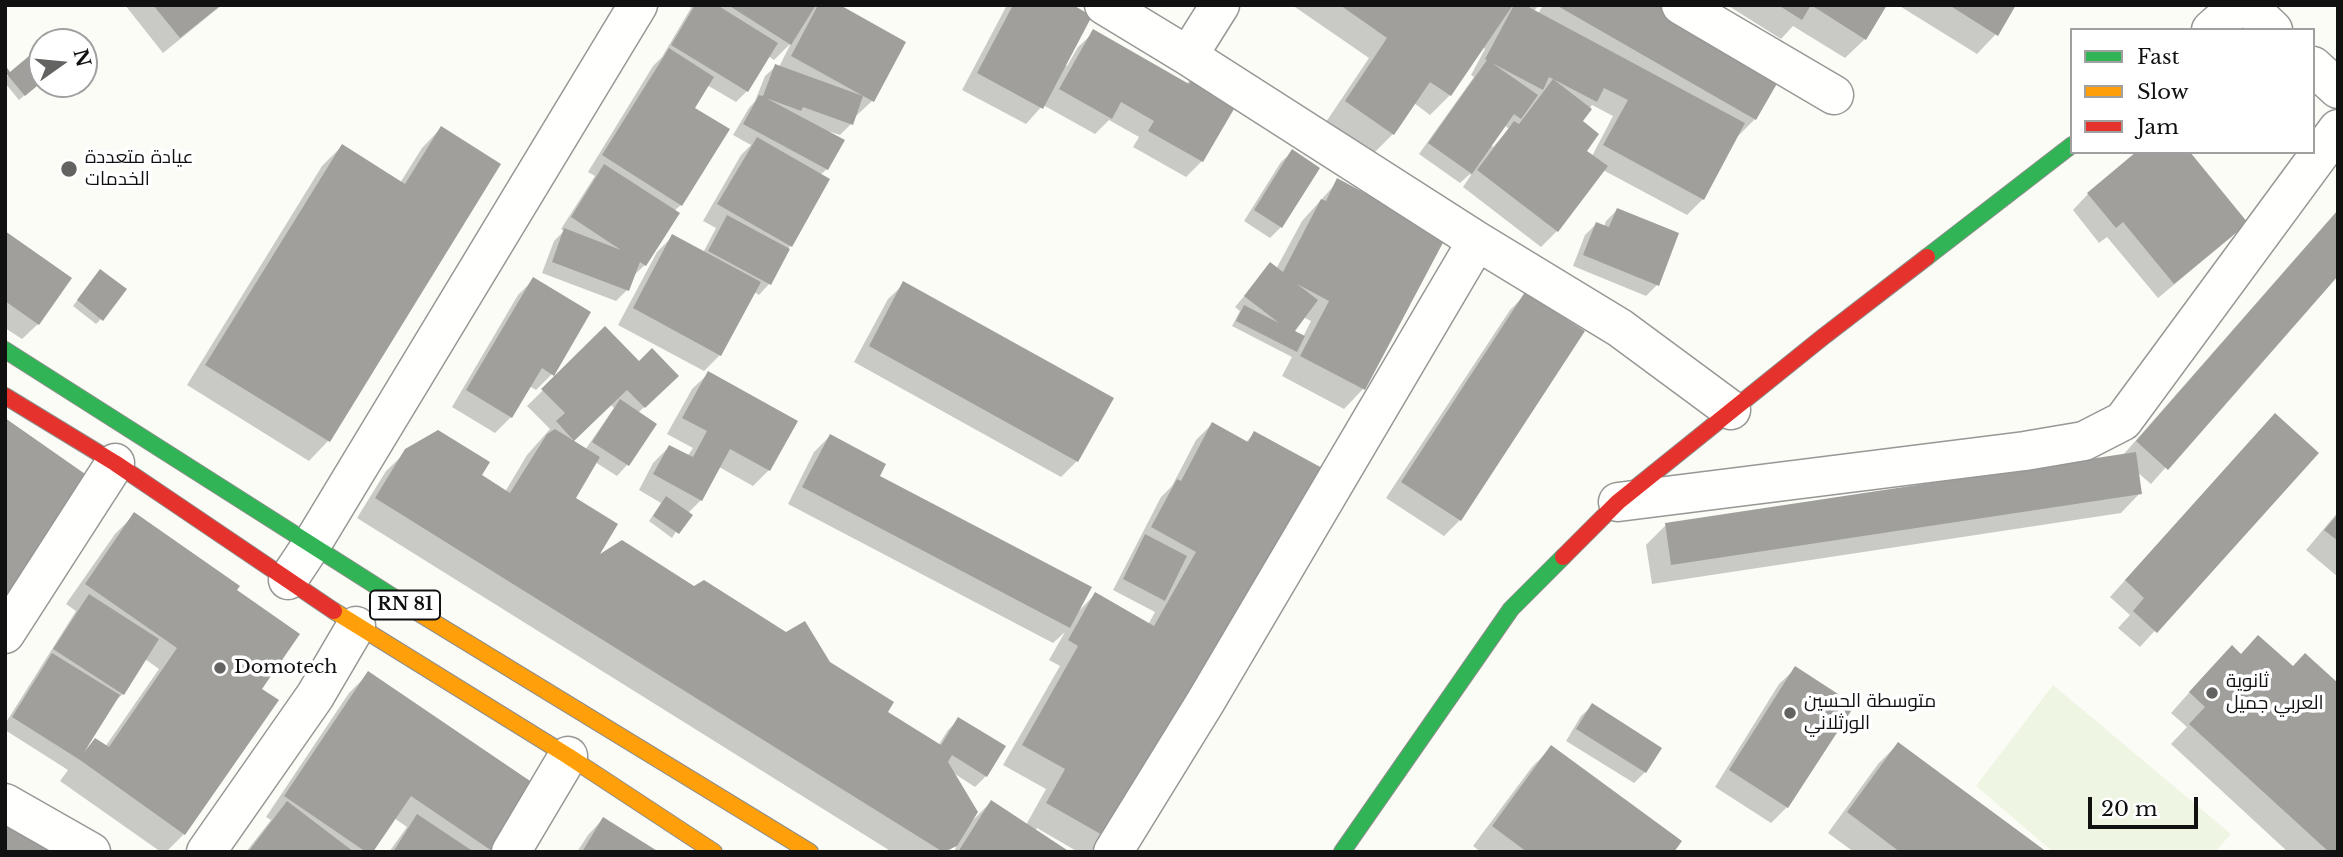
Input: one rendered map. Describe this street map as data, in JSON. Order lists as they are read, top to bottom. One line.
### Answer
{"streets":{"main road":["RN 81"]},"places":["عيادة متعددة الخدمات","Domotech","ثانوية العربي جميل","متوسطة الحسين الورثلاني"],"legend":["Fast","Slow","Jam"],"scale_bar":"20 m","north":"right"}
